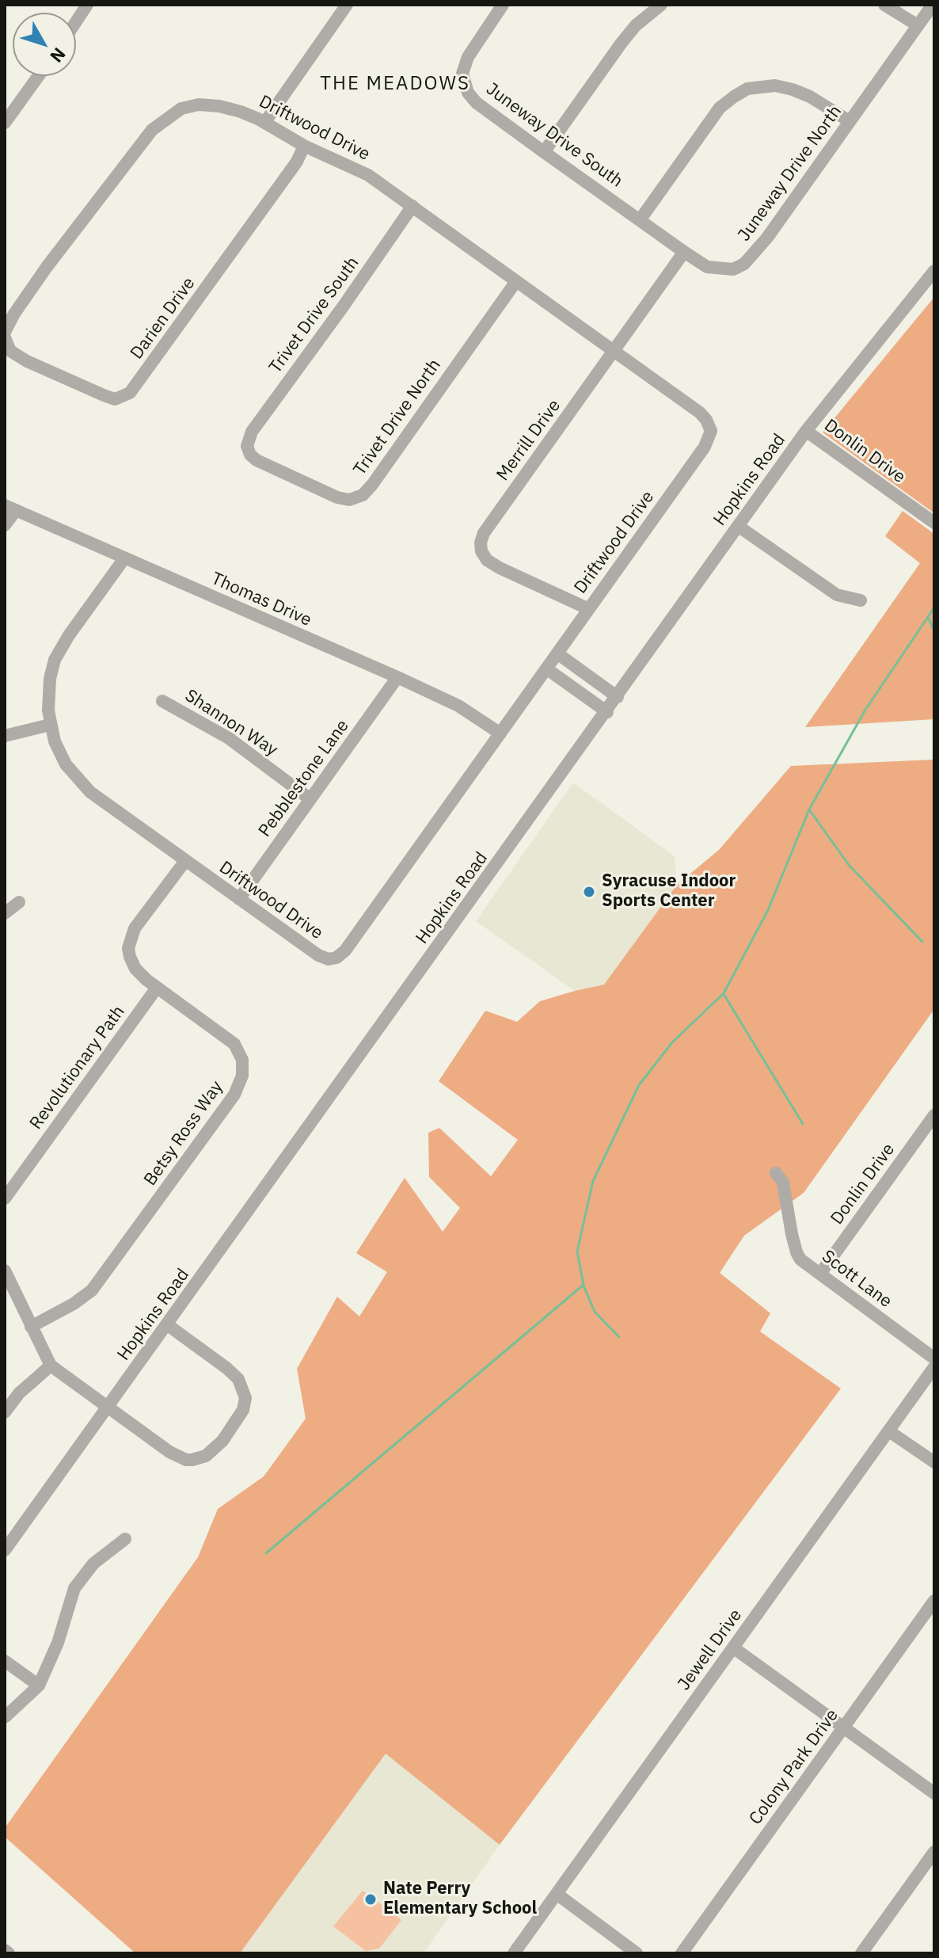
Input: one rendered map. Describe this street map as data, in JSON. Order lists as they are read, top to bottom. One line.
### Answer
{"streets":{"street":["Driftwood Drive","Juneway Drive South","Juneway Drive North","Trivet Drive South","Darien Drive","Trivet Drive North","Merrill Drive","Donlin Drive","Hopkins Road","Thomas Drive","Shannon Way","Pebblestone Lane","Revolutionary Path","Betsy Ross Way","Scott Lane","Jewell Drive","Colony Park Drive"]},"crossings":[["Driftwood Drive","Trivet Drive South"],["Driftwood Drive","Darien Drive"],["Driftwood Drive","Trivet Drive North"],["Driftwood Drive","Merrill Drive"],["Driftwood Drive","Thomas Drive"],["Driftwood Drive","Pebblestone Lane"],["Driftwood Drive","Betsy Ross Way"],["Juneway Drive South","Juneway Drive North"],["Juneway Drive North","Merrill Drive"],["Trivet Drive South","Trivet Drive North"],["Donlin Drive","Hopkins Road"],["Donlin Drive","Scott Lane"],["Thomas Drive","Pebblestone Lane"],["Shannon Way","Pebblestone Lane"],["Revolutionary Path","Betsy Ross Way"]],"districts":["THE MEADOWS"],"places":["Syracuse Indoor Sports Center","Nate Perry Elementary School"],"north":"bottom right"}
